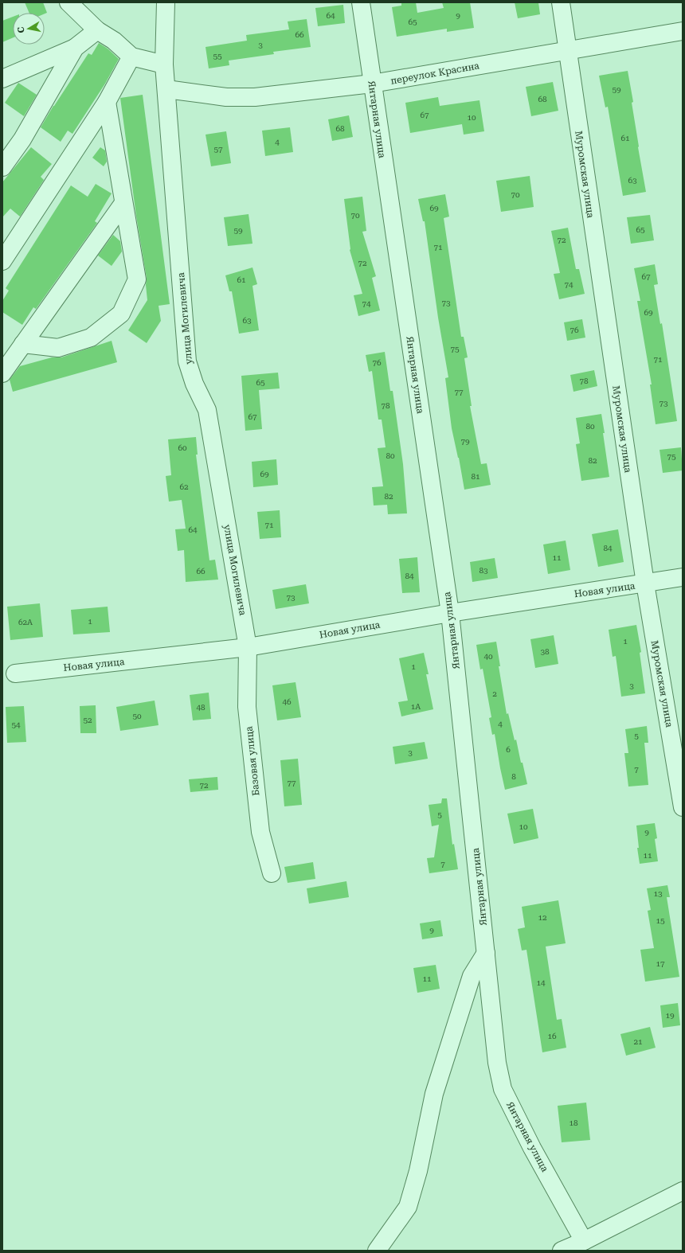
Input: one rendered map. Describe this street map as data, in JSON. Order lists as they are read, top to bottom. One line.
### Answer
{"streets":{"street":["переулок Красина","Янтарная улица","Муромская улица","улица Могилевича","Новая улица","Базовая улица"]},"crossings":[["переулок Красина","Янтарная улица"],["переулок Красина","Муромская улица"],["переулок Красина","улица Могилевича"],["Янтарная улица","Новая улица"],["Муромская улица","Новая улица"],["улица Могилевича","Новая улица"],["улица Могилевича","Базовая улица"],["Новая улица","Базовая улица"]],"house_numbers":["64","9","65","66","3","55","59","68","67","10","68","61","4","57","63","70","69","70","65","59","72","71","72","67","61","74","73","74","69","63","76","75","71","76","78","65","77","73","78","67","80","79","60","80","75","82","69","81","62","82","71","64","84","11","83","66","84","73","1","62А","1","38","40","1","3","2","46","1А","48","50","52","4","54","5","6","3","7","8","77","72","5","10","9","11","7","13","12","15","9","17","11","14","19","16","21","18"],"north":"left"}
